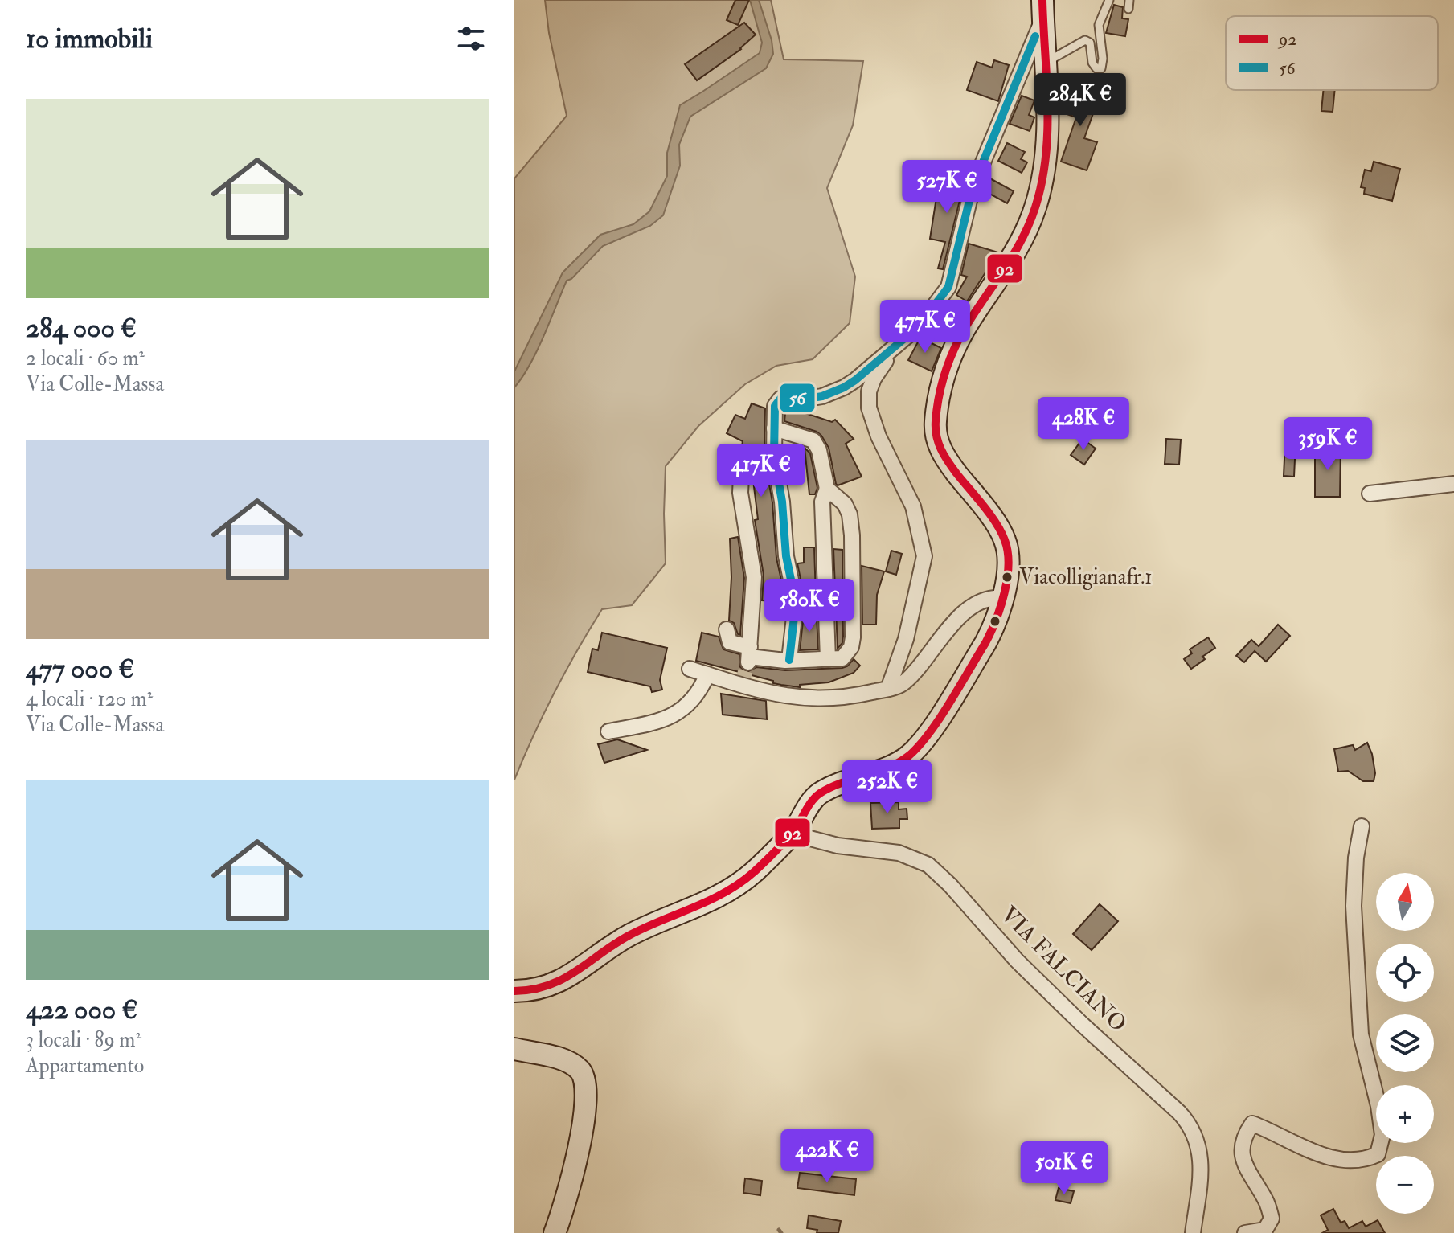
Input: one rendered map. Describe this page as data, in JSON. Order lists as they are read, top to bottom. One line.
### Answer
{"streets":{"street":["VIA FALCIANO"]},"places":["Viacolligianafr.1"],"lines":["transit line 92","transit line 56"],"legend":["92","56"],"north":"top","page":{"heading":"10 immobili","price":["284K €","527K €","477K €","428K €","359K €","417K €","580K €","252K €","422K €","501K €"],"list":[{"name":"284 000 €","note":"2 locali · 60 m² · Via Colle-Massa"},{"name":"477 000 €","note":"4 locali · 120 m² · Via Colle-Massa"},{"name":"422 000 €","note":"3 locali · 89 m² · Appartamento"}],"map_buttons":["+","−"]}}
